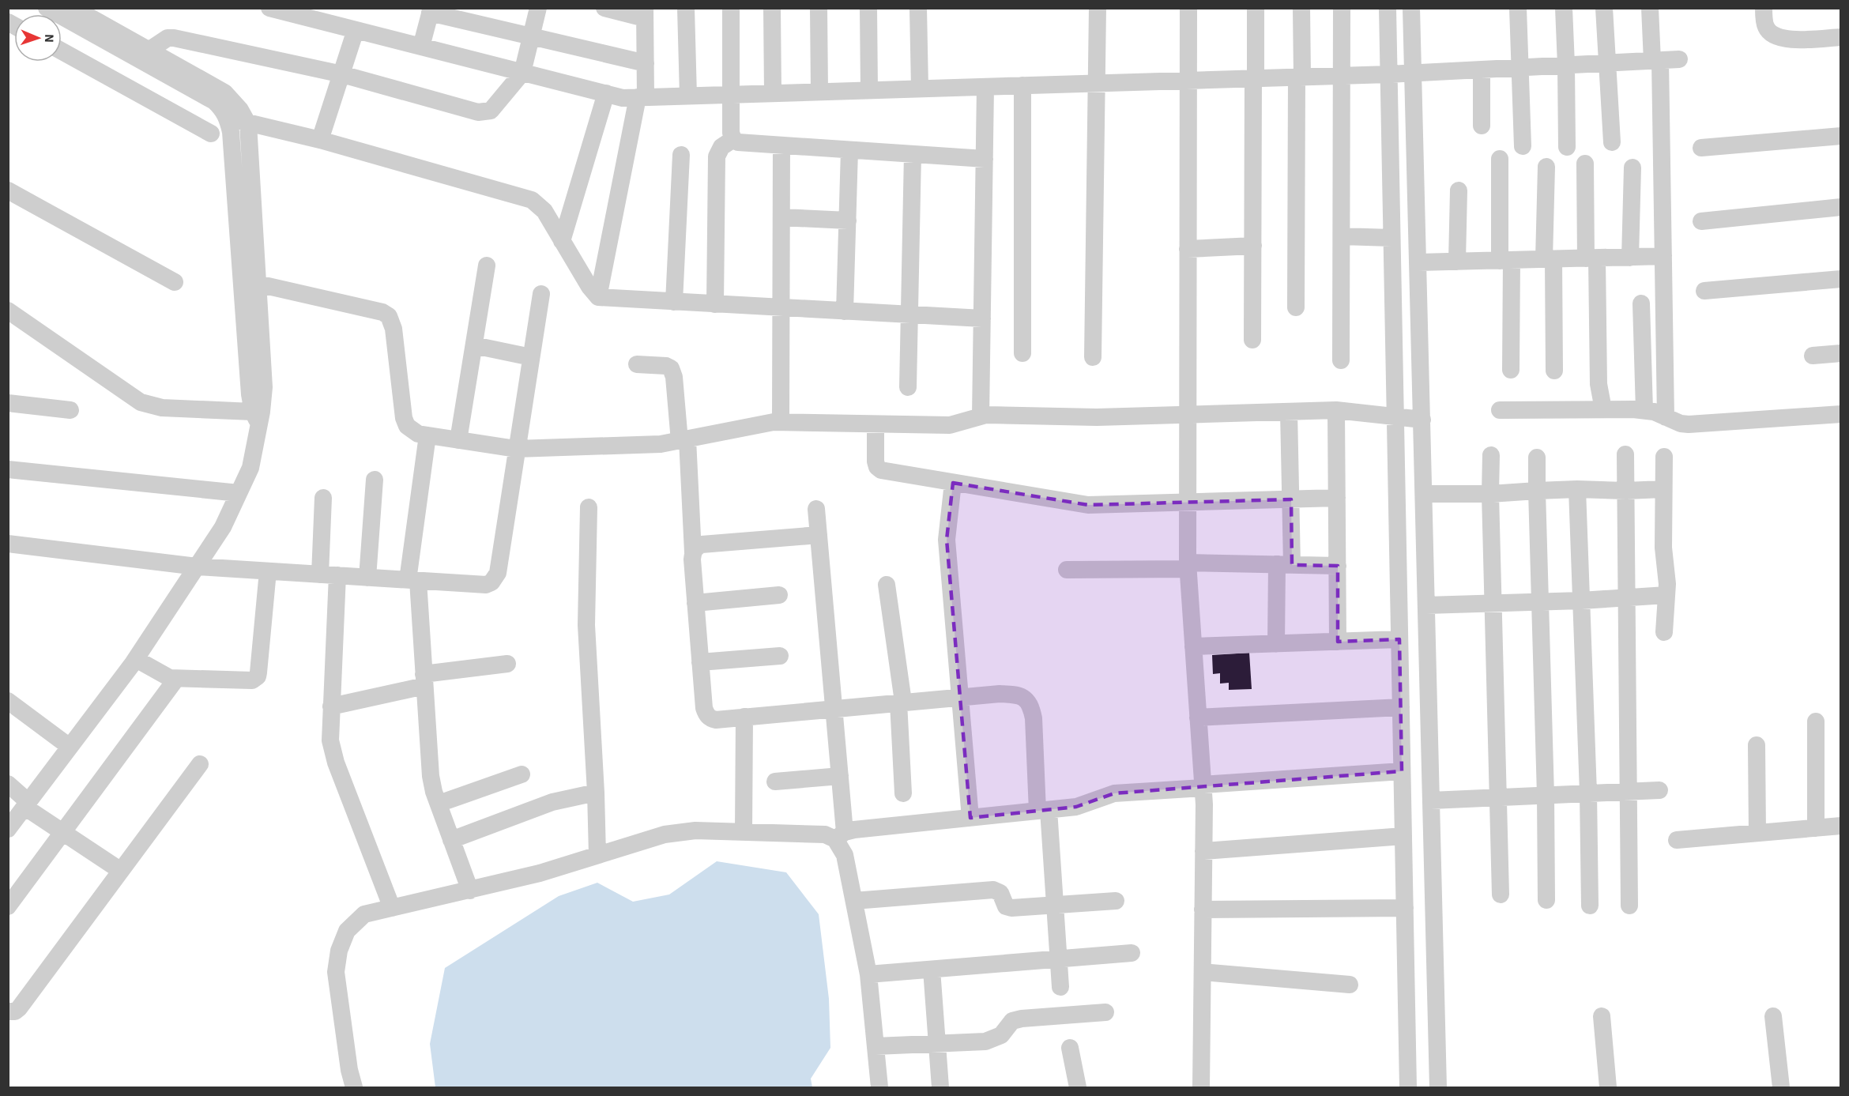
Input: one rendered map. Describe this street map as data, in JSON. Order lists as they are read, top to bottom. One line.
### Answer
{"north":"right"}
